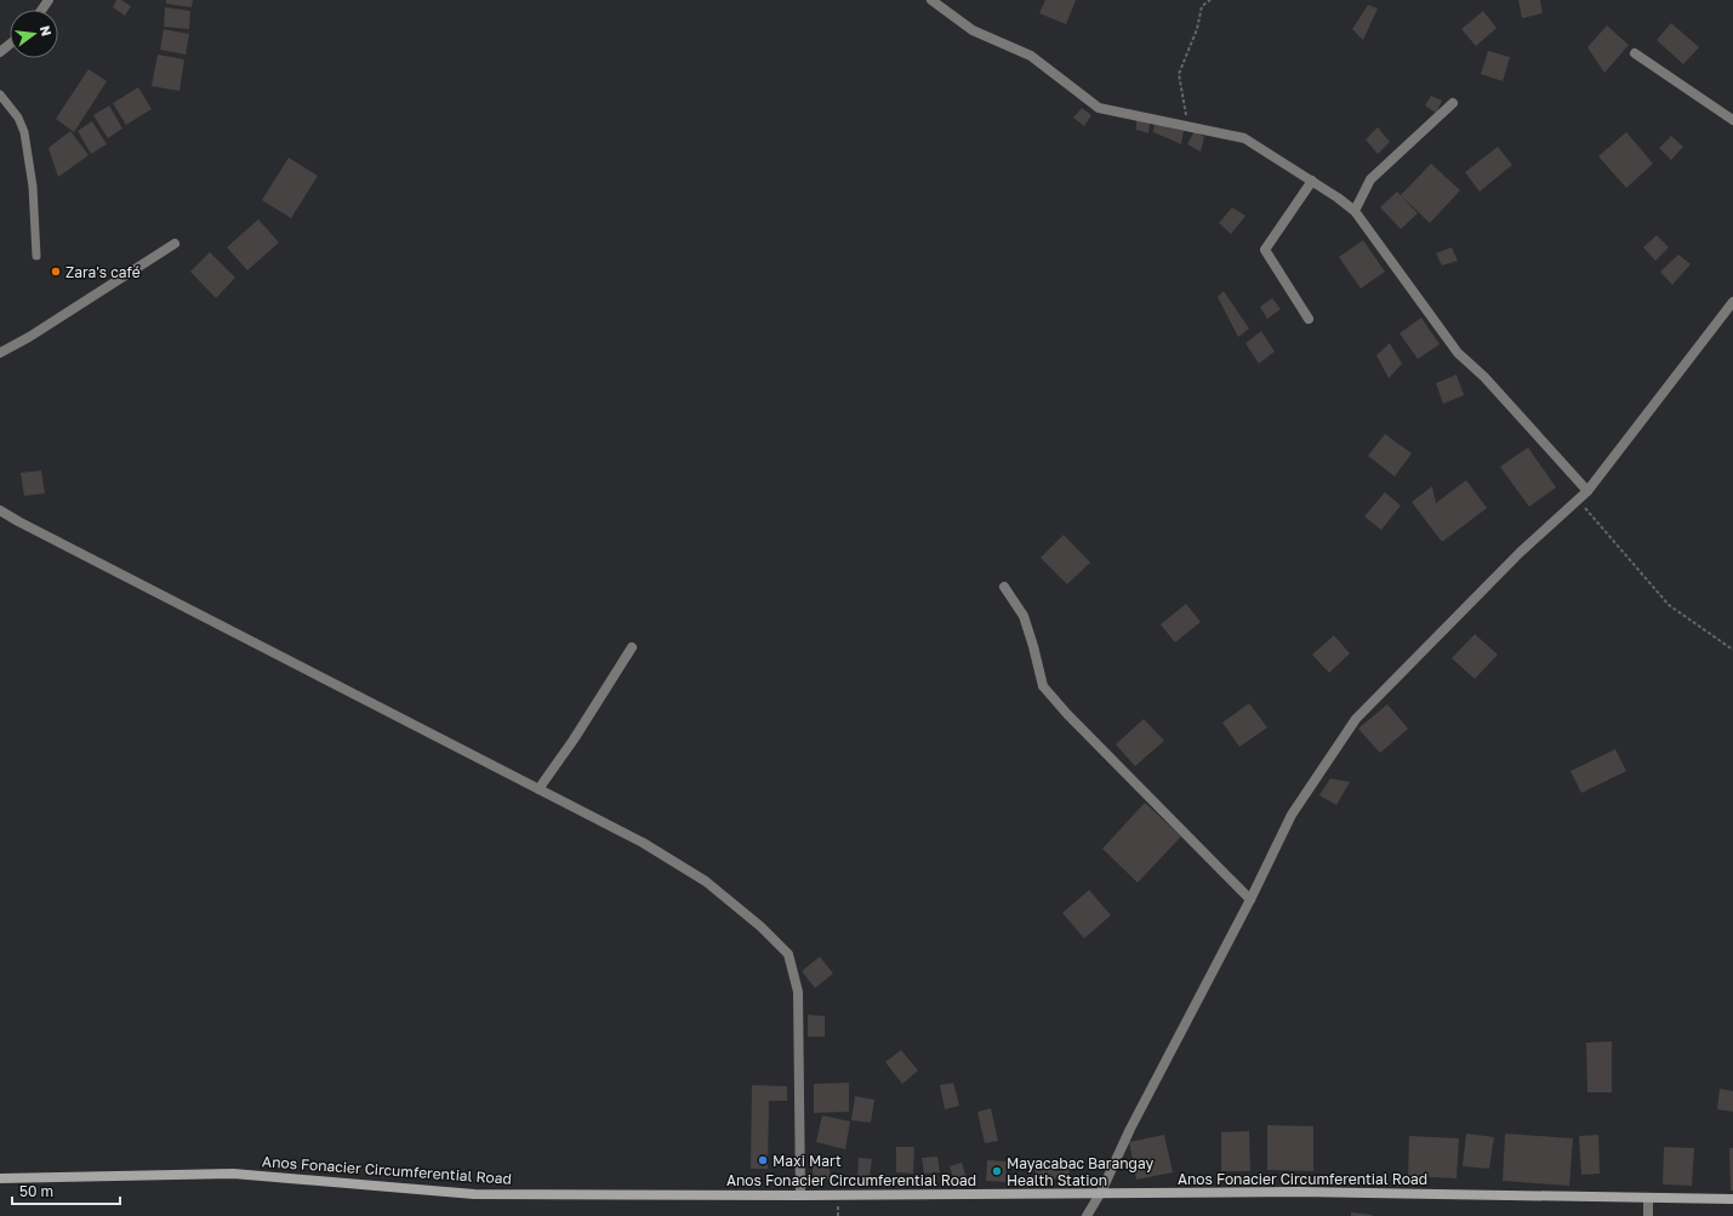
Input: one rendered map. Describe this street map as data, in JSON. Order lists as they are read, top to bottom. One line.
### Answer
{"streets":{"main road":["Anos Fonacier Circumferential Road"]},"places":["Zara's café","Maxi Mart","Mayacabac Barangay Health Station"],"scale_bar":"50 m","north":"right"}
